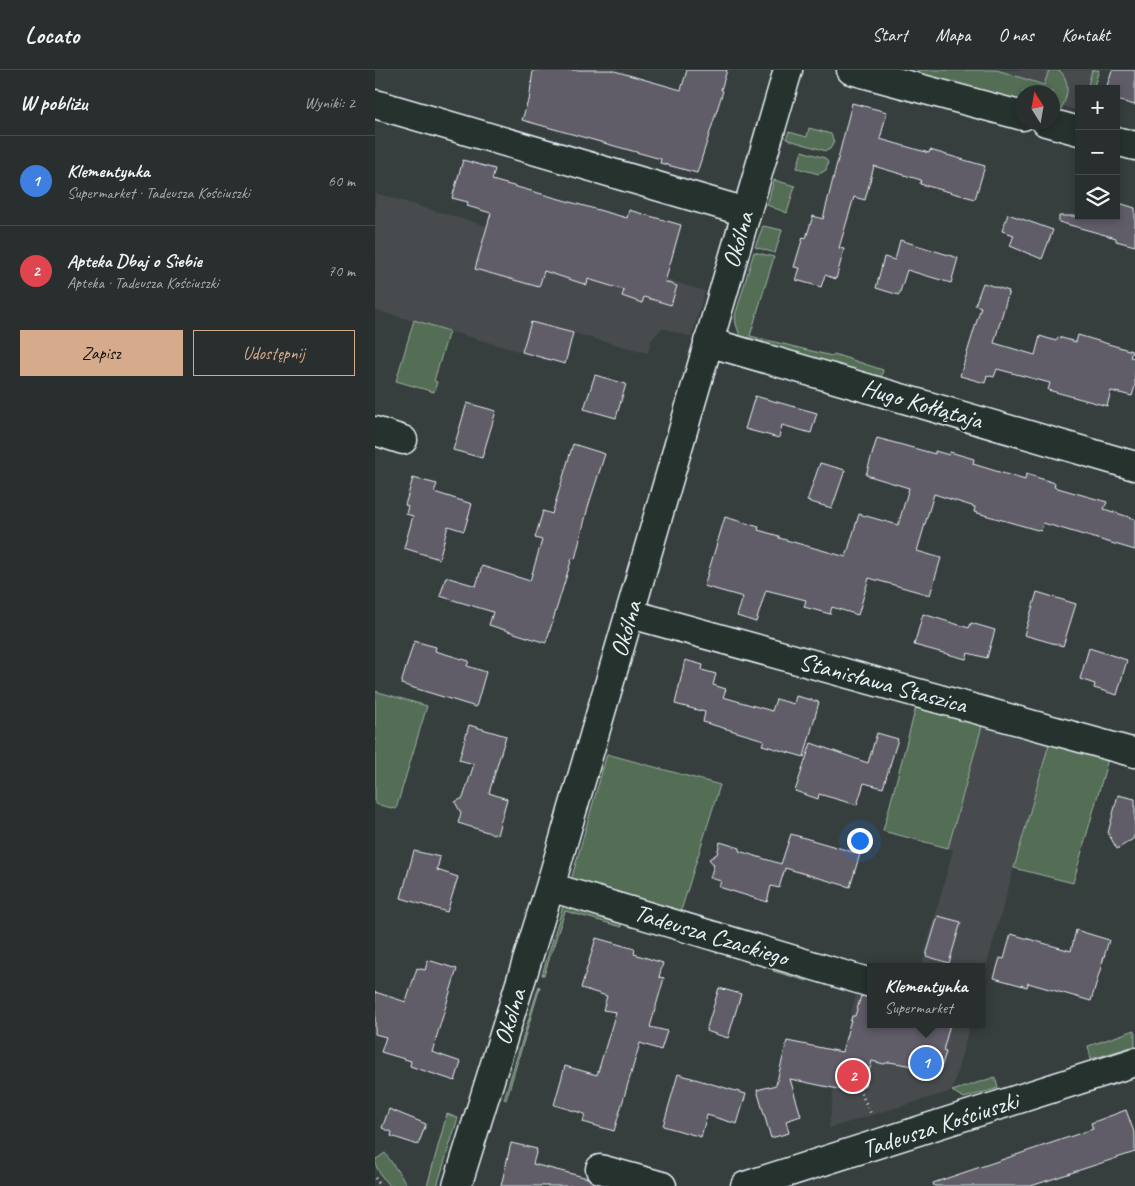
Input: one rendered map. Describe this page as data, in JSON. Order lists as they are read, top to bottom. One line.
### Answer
{"streets":{"street":["Okólna","Hugo Kołłątaja","Stanisława Staszica","Tadeusza Czackiego","Tadeusza Kościuszki"]},"crossings":[["Okólna","Hugo Kołłątaja"],["Okólna","Stanisława Staszica"],["Okólna","Tadeusza Czackiego"]],"north":"top","page":{"header":"Locato","nav":["Start","Mapa","O nas","Kontakt"],"heading":["W pobliżu","Wyniki: 2"],"map_buttons":["+","−"],"list":[{"mark":"1","name":"Klementynka","note":"Supermarket · Tadeusza Kościuszki","value":"60 m"},{"mark":"2","name":"Apteka Dbaj o Siebie","note":"Apteka · Tadeusza Kościuszki","value":"70 m"}],"buttons":["Zapisz","Udostępnij"],"popup":["Klementynka","Supermarket"],"pins":["1","2"]}}
